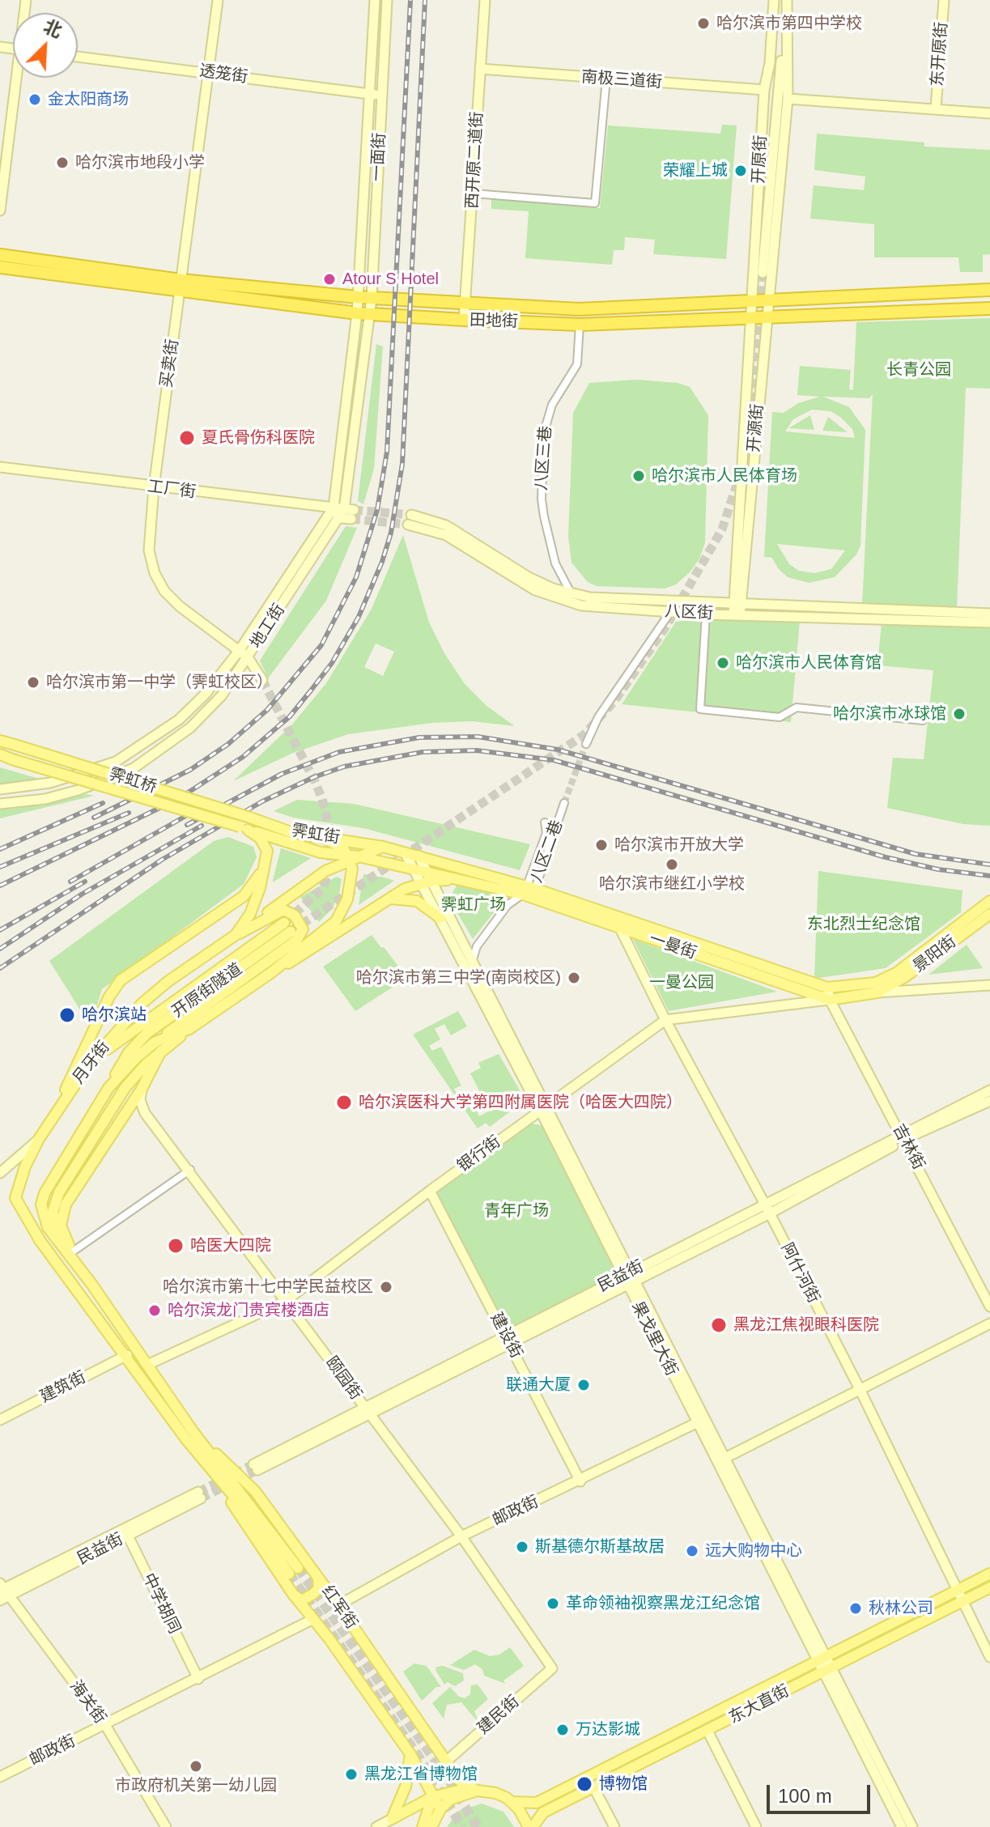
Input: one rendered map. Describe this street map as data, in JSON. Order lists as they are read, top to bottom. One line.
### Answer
{"streets":{"highway":["田地街"],"main road":["东开原街","透笼街","南极三道街","一面街","开原街","西开原二道街","买卖街","开源街","工厂街","八区街","地工街","霁虹桥","霁虹街","一曼街","景阳街","开原街隧道","月牙街","吉林街","银行街","阿什河街","民益街","建设街","果戈里大街","颐园街","建筑街","邮政街","中学胡同","红军街","海关街","东大直街","建民街"],"street":["八区三巷","八区二巷"]},"crossings":[["透笼街","一面街"],["透笼街","买卖街"],["南极三道街","开原街"],["南极三道街","西开原二道街"],["一面街","田地街"],["一面街","地工街"],["开原街","田地街"],["开原街","开源街"],["西开原二道街","田地街"],["田地街","买卖街"],["田地街","开源街"],["田地街","八区三巷"],["田地街","地工街"],["买卖街","工厂街"],["买卖街","地工街"],["开源街","八区街"],["八区三巷","八区街"],["工厂街","地工街"],["霁虹桥","霁虹街"],["霁虹街","一曼街"],["霁虹街","月牙街"],["八区二巷","一曼街"],["一曼街","景阳街"],["一曼街","月牙街"],["一曼街","吉林街"],["一曼街","银行街"],["一曼街","阿什河街"],["一曼街","果戈里大街"],["开原街隧道","月牙街"],["月牙街","果戈里大街"],["月牙街","红军街"],["吉林街","银行街"],["吉林街","民益街"],["银行街","阿什河街"],["银行街","建设街"],["银行街","果戈里大街"],["银行街","颐园街"],["银行街","红军街"],["阿什河街","民益街"],["阿什河街","东大直街"],["民益街","建设街"],["民益街","果戈里大街"],["民益街","颐园街"],["民益街","中学胡同"],["民益街","海关街"],["建设街","邮政街"],["果戈里大街","邮政街"],["果戈里大街","东大直街"],["颐园街","邮政街"],["颐园街","建民街"],["建筑街","红军街"],["邮政街","中学胡同"],["邮政街","红军街"],["邮政街","海关街"],["红军街","建民街"]],"parks":["长青公园","霁虹广场","东北烈士纪念馆","一曼公园","青年广场"],"places":["哈尔滨市第四中学校","金太阳商场","哈尔滨市地段小学","荣耀上城","Atour S Hotel","夏氏骨伤科医院","哈尔滨市人民体育场","哈尔滨市人民体育馆","哈尔滨市第一中学（霁虹校区）","哈尔滨市冰球馆","哈尔滨市开放大学","哈尔滨市继红小学校","哈尔滨市第三中学(南岗校区)","哈尔滨站","哈尔滨医科大学第四附属医院（哈医大四院）","哈医大四院","哈尔滨市第十七中学民益校区","哈尔滨龙门贵宾楼酒店","黑龙江焦视眼科医院","联通大厦","斯基德尔斯基故居","远大购物中心","革命领袖视察黑龙江纪念馆","秋林公司","万达影城","市政府机关第一幼儿园","黑龙江省博物馆","博物馆"],"scale_bar":"100 m","north":"top right"}
